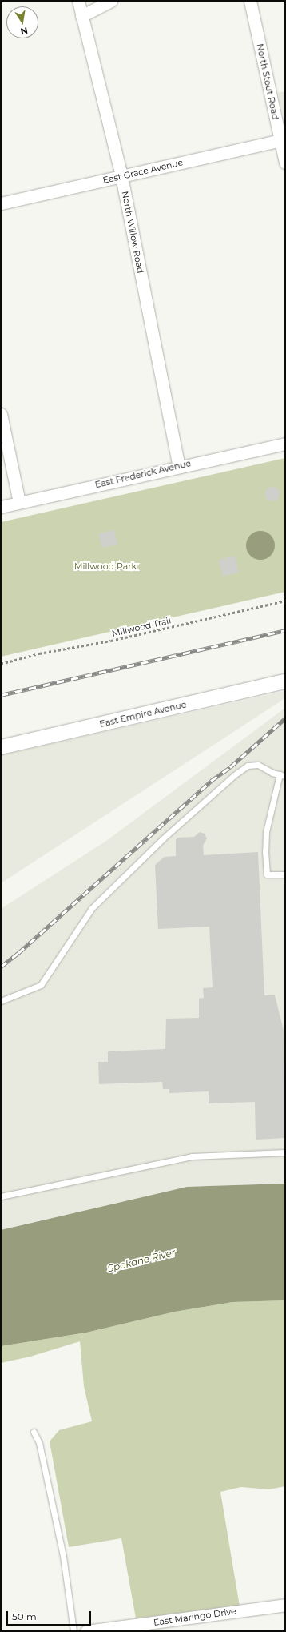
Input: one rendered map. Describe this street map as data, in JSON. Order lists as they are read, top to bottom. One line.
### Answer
{"streets":{"street":["North Stout Road","East Grace Avenue","North Willow Road","East Frederick Avenue","East Empire Avenue","East Maringo Drive"],"path":["Millwood Trail"]},"crossings":[["North Stout Road","East Grace Avenue"],["East Grace Avenue","North Willow Road"],["North Willow Road","East Frederick Avenue"]],"water":["Spokane River"],"parks":["Millwood Park"],"scale_bar":"50 m","north":"bottom"}
